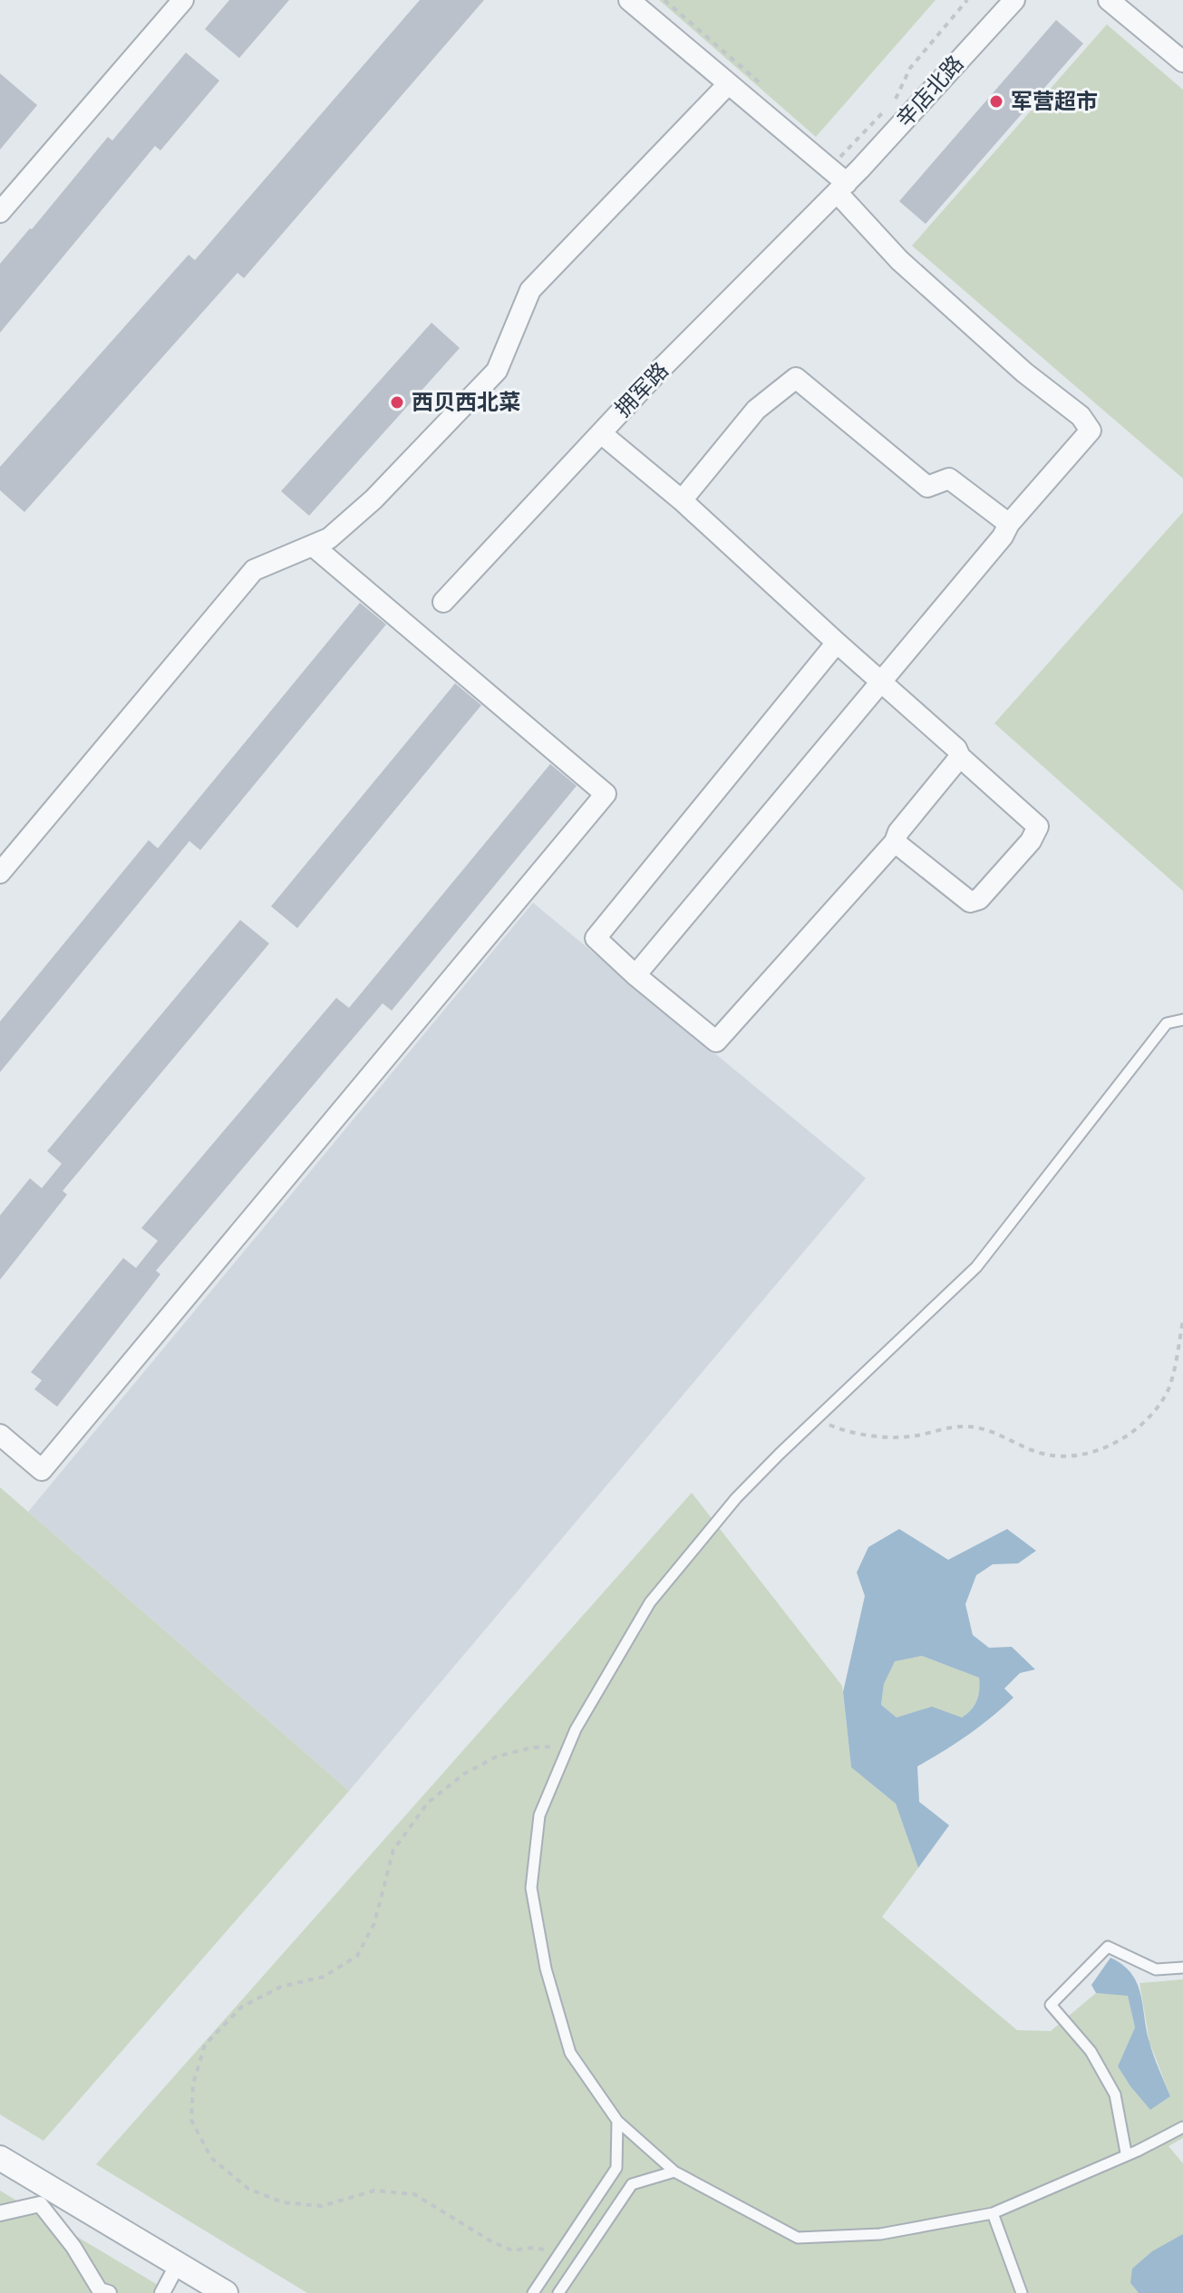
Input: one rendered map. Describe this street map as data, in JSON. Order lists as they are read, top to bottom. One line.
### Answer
{"streets":{"street":["辛店北路","拥军路"]},"crossings":[["辛店北路","拥军路"]],"places":["军营超市","西贝西北菜"]}
